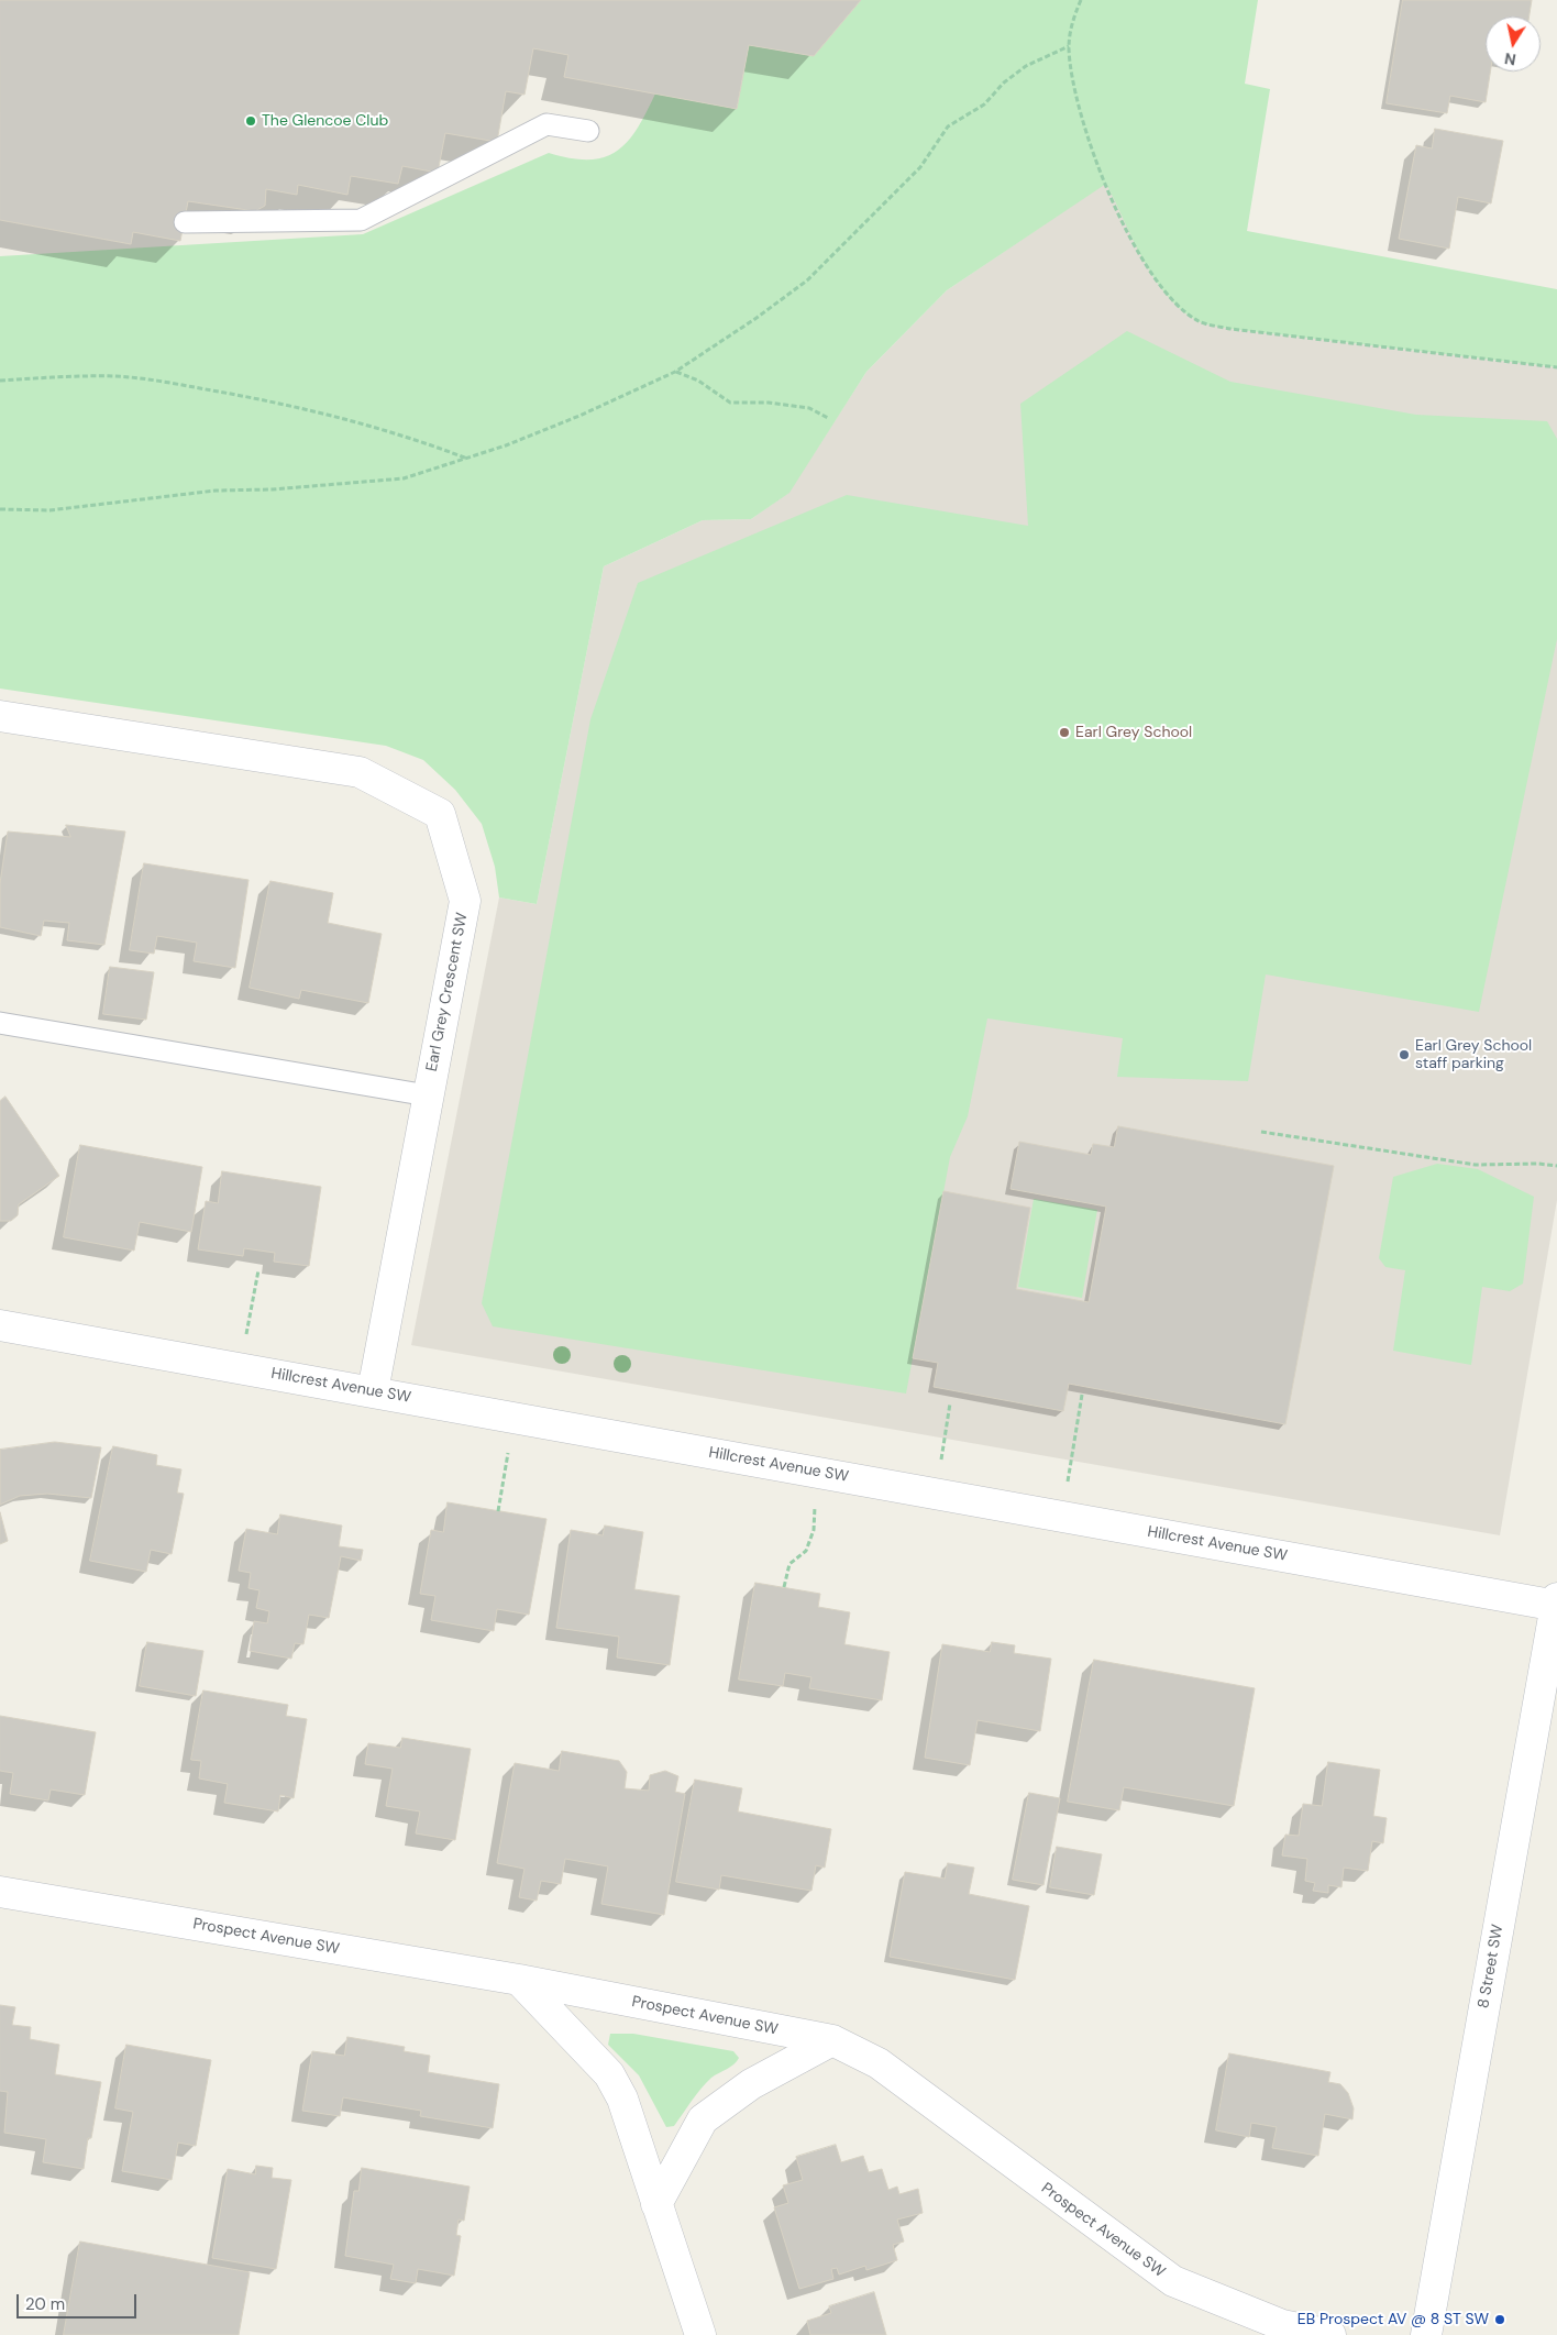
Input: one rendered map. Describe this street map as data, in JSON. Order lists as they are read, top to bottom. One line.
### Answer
{"streets":{"street":["Earl Grey Crescent SW","Hillcrest Avenue SW","Prospect Avenue SW","8 Street SW"]},"crossings":[["Earl Grey Crescent SW","Hillcrest Avenue SW"],["Hillcrest Avenue SW","8 Street SW"]],"places":["The Glencoe Club","Earl Grey School","Earl Grey School staff parking","EB Prospect AV @ 8 ST SW"],"scale_bar":"20 m","north":"bottom"}
